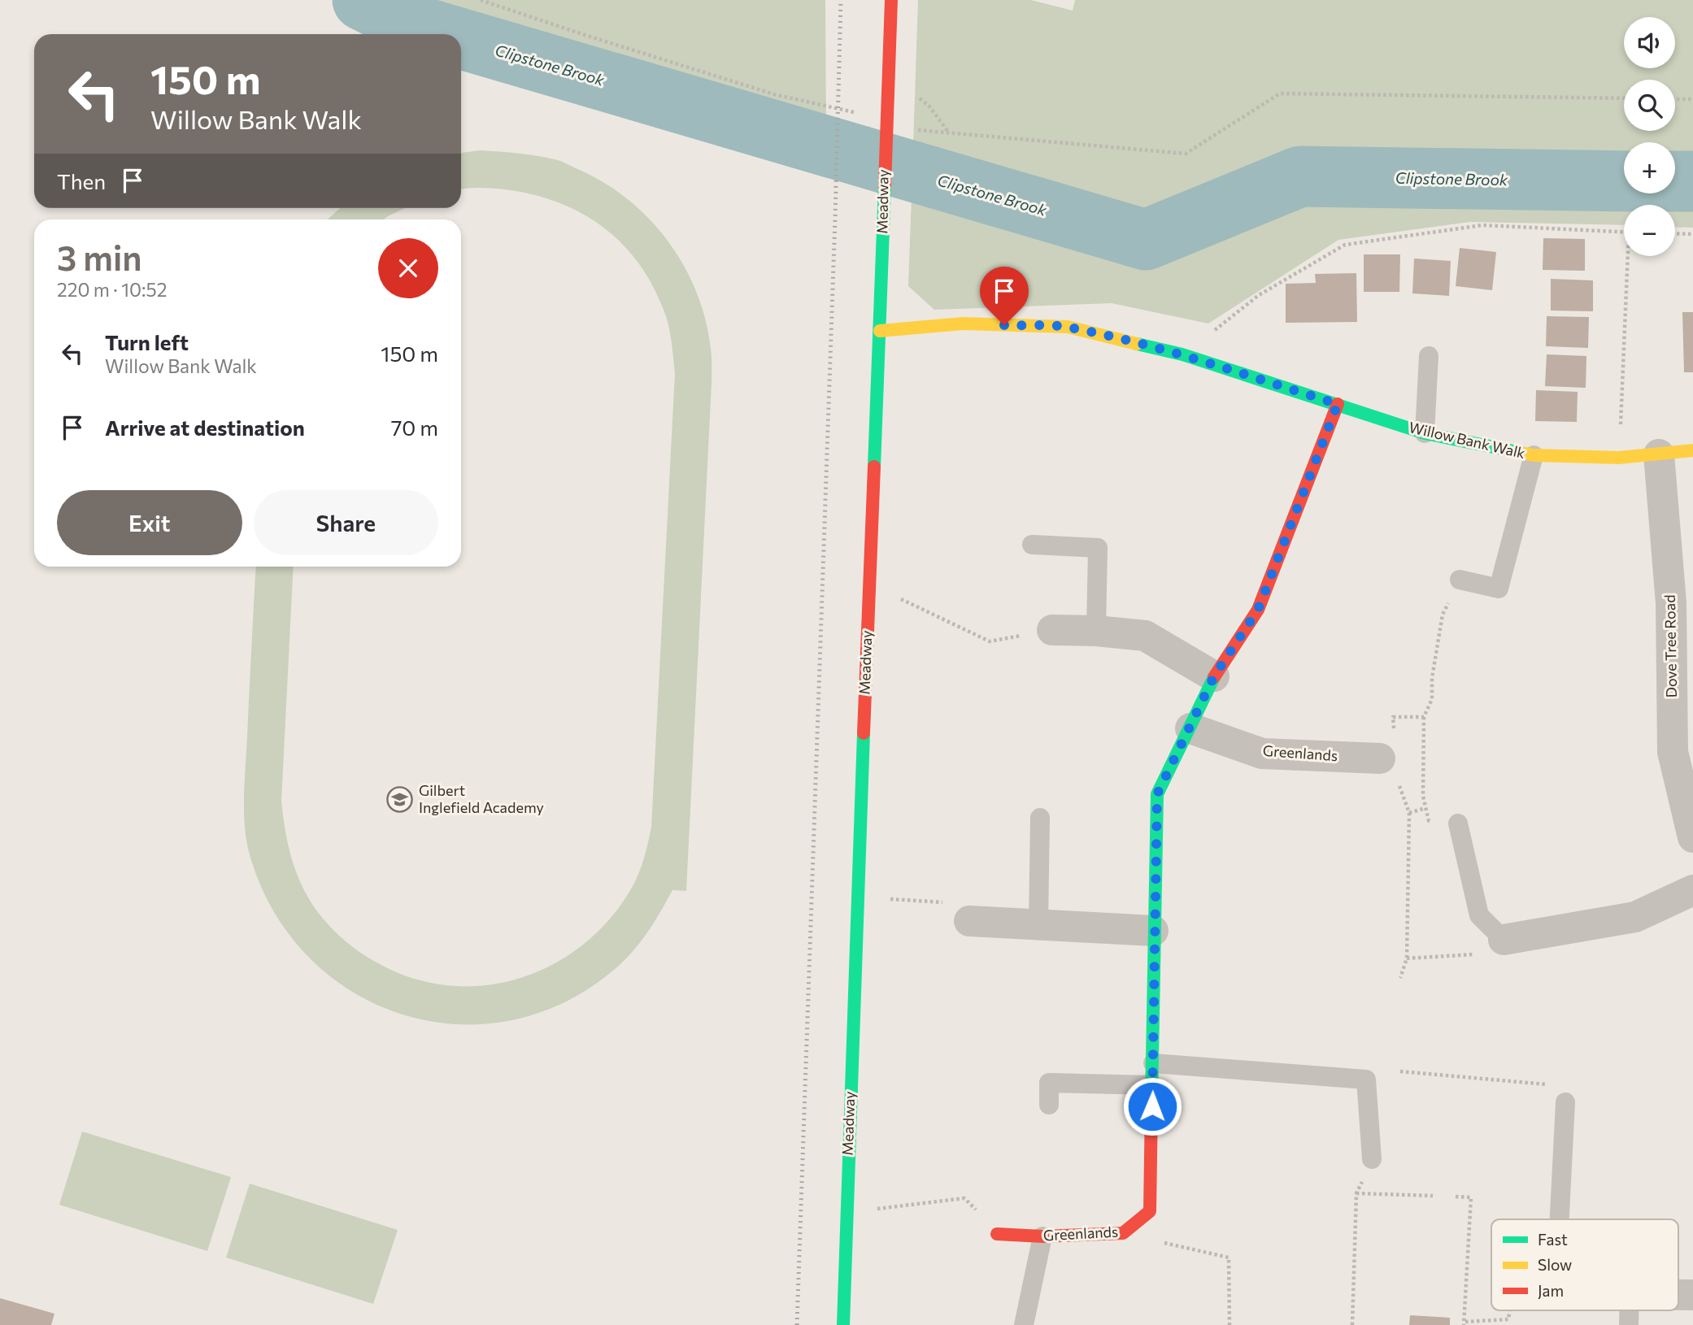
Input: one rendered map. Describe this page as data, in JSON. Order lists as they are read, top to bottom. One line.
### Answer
{"streets":{"street":["Meadway","Willow Bank Walk","Dove Tree Road","Greenlands"]},"crossings":[["Meadway","Willow Bank Walk"],["Willow Bank Walk","Dove Tree Road"],["Willow Bank Walk","Greenlands"]],"water":["Clipstone Brook"],"places":{"school or university":["Gilbert Inglefield Academy"]},"legend":["Fast","Slow","Jam"],"page":{"map_buttons":["+","−"],"turn":["150 m","Willow Bank Walk"],"then":"Then","heading":["3 min","220 m · 10:52"],"list":[{"name":"Turn left","note":"Willow Bank Walk","value":"150 m"},{"name":"Arrive at destination","value":"70 m"}],"buttons":["Exit","Share"]}}
